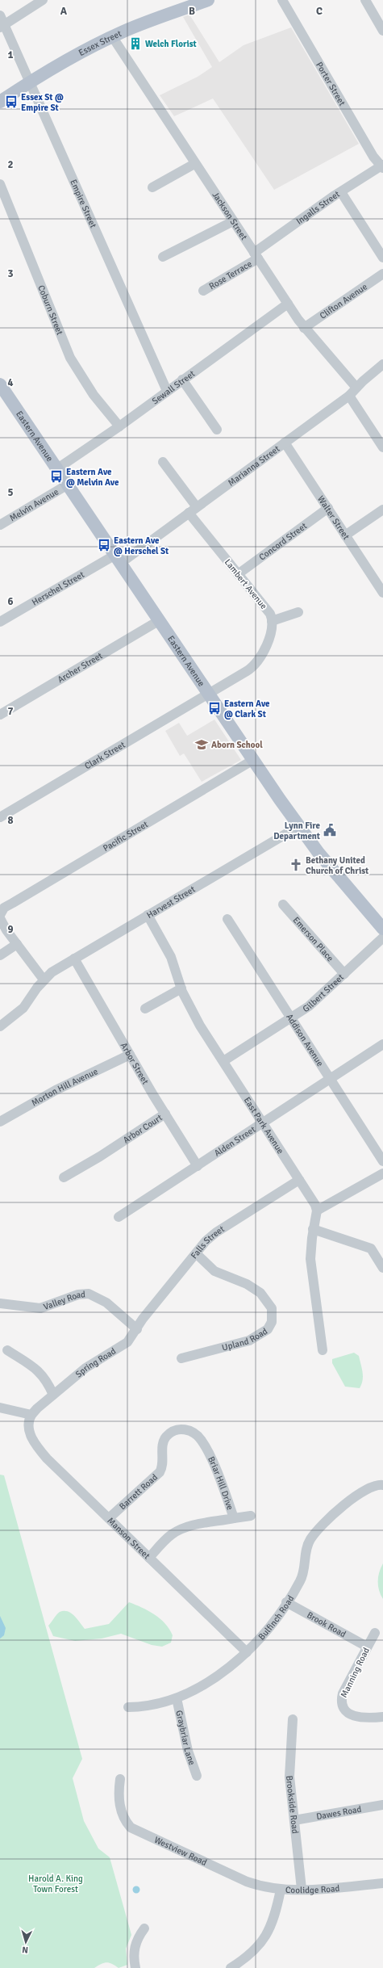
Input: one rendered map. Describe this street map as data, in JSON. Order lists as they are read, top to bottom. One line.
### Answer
{"streets":{"main road":["Essex Street","Eastern Avenue"],"street":["Porter Street","Empire Street","Ingalls Street","Jackson Street","Rose Terrace","Clifton Avenue","Coburn Street","Sewall Street","Marianna Street","Melvin Avenue","Walter Street","Concord Street","Lambert Avenue","Herschel Street","Archer Street","Clark Street","Pacific Street","Harvest Street","Emerson Place","Gilbert Street","Addison Avenue","Arbor Street","Morton Hill Avenue","East Park Avenue","Arbor Court","Alden Street","Falls Street","Valley Road","Upland Road","Spring Road","Briar Hill Drive","Barrett Road","Manson Street","Bulfinch Road","Brook Road","Manning Road","Graybriar Lane","Brookside Road","Dawes Road","Westview Road","Coolidge Road"]},"crossings":[["Essex Street","Empire Street"],["Essex Street","Jackson Street"],["Porter Street","Ingalls Street"],["Empire Street","Sewall Street"],["Ingalls Street","Jackson Street"],["Ingalls Street","Rose Terrace"],["Jackson Street","Rose Terrace"],["Jackson Street","Clifton Avenue"],["Jackson Street","Sewall Street"],["Jackson Street","Marianna Street"],["Coburn Street","Sewall Street"],["Sewall Street","Eastern Avenue"],["Eastern Avenue","Marianna Street"],["Eastern Avenue","Melvin Avenue"],["Eastern Avenue","Herschel Street"],["Eastern Avenue","Archer Street"],["Eastern Avenue","Clark Street"],["Eastern Avenue","Pacific Street"],["Eastern Avenue","Harvest Street"],["Marianna Street","Walter Street"],["Marianna Street","Lambert Avenue"],["Marianna Street","Herschel Street"],["Walter Street","Concord Street"],["Concord Street","Lambert Avenue"],["Harvest Street","Arbor Street"],["Harvest Street","East Park Avenue"],["Emerson Place","Gilbert Street"],["Gilbert Street","Addison Avenue"],["Gilbert Street","East Park Avenue"],["Addison Avenue","Alden Street"],["Arbor Street","Morton Hill Avenue"],["Arbor Street","Arbor Court"],["Arbor Street","Alden Street"],["East Park Avenue","Alden Street"],["East Park Avenue","Falls Street"],["Falls Street","Valley Road"],["Falls Street","Upland Road"],["Falls Street","Spring Road"],["Valley Road","Spring Road"],["Spring Road","Manson Street"],["Briar Hill Drive","Barrett Road"],["Briar Hill Drive","Manson Street"],["Barrett Road","Manson Street"],["Manson Street","Bulfinch Road"],["Bulfinch Road","Brook Road"],["Bulfinch Road","Graybriar Lane"],["Brook Road","Manning Road"],["Brookside Road","Dawes Road"],["Brookside Road","Coolidge Road"],["Westview Road","Coolidge Road"]],"parks":["Harold A. King Town Forest"],"places":{"building":["Welch Florist"],"bus stop":["Essex St @ Empire St","Eastern Ave @ Melvin Ave","Eastern Ave @ Herschel St","Eastern Ave @ Clark St"],"school or university":["Aborn School"],"public building":["Lynn Fire Department"],"church":["Bethany United Church of Christ"]},"north":"bottom","grid":{"columns":["A","B","C"],"rows":["1","2","3","4","5","6","7","8","9"]}}
